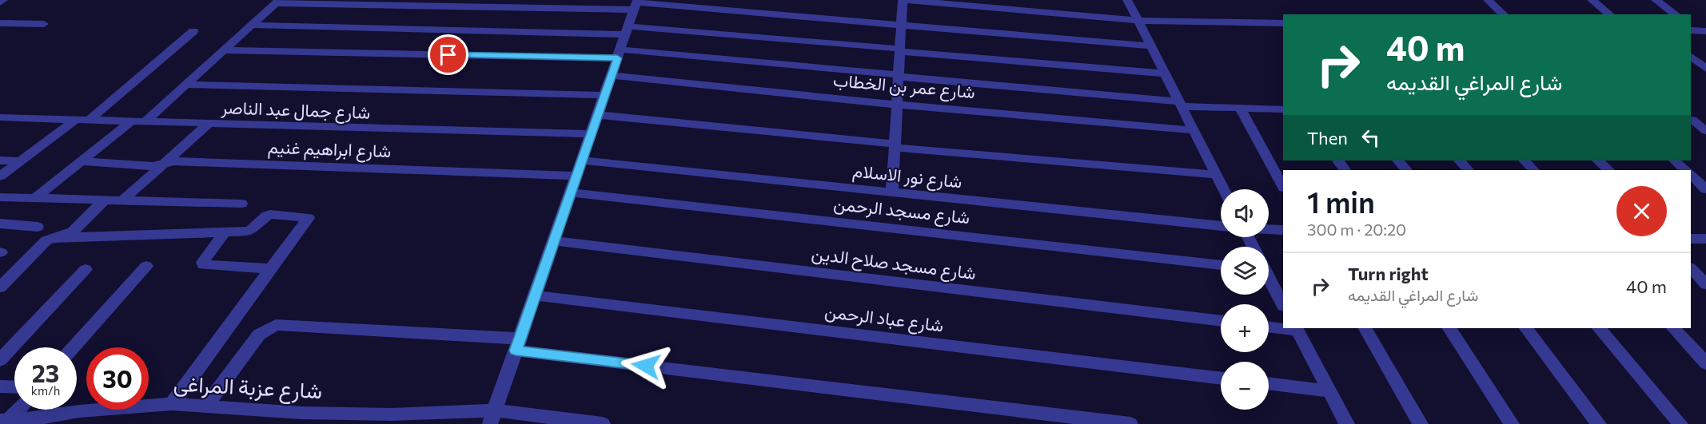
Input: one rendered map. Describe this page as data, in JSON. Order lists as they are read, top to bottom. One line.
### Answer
{"streets":{"street":["شارع عمر بن الخطاب","شارع جمال عبد الناصر","شارع ابراهيم غنيم","شارع نور الاسلام","شارع مسجد الرحمن","شارع مسجد صلاح الدين","شارع عباد الرحمن","شارع عزبة المراغى"]},"page":{"turn":["40 m","شارع المراغي القديمه"],"then":"Then","heading":["1 min","300 m · 20:20"],"map_buttons":["+","−"],"list":[{"name":"Turn right","note":"شارع المراغي القديمه","value":"40 m"}],"speed":"23 km/h","limit":"30"}}
